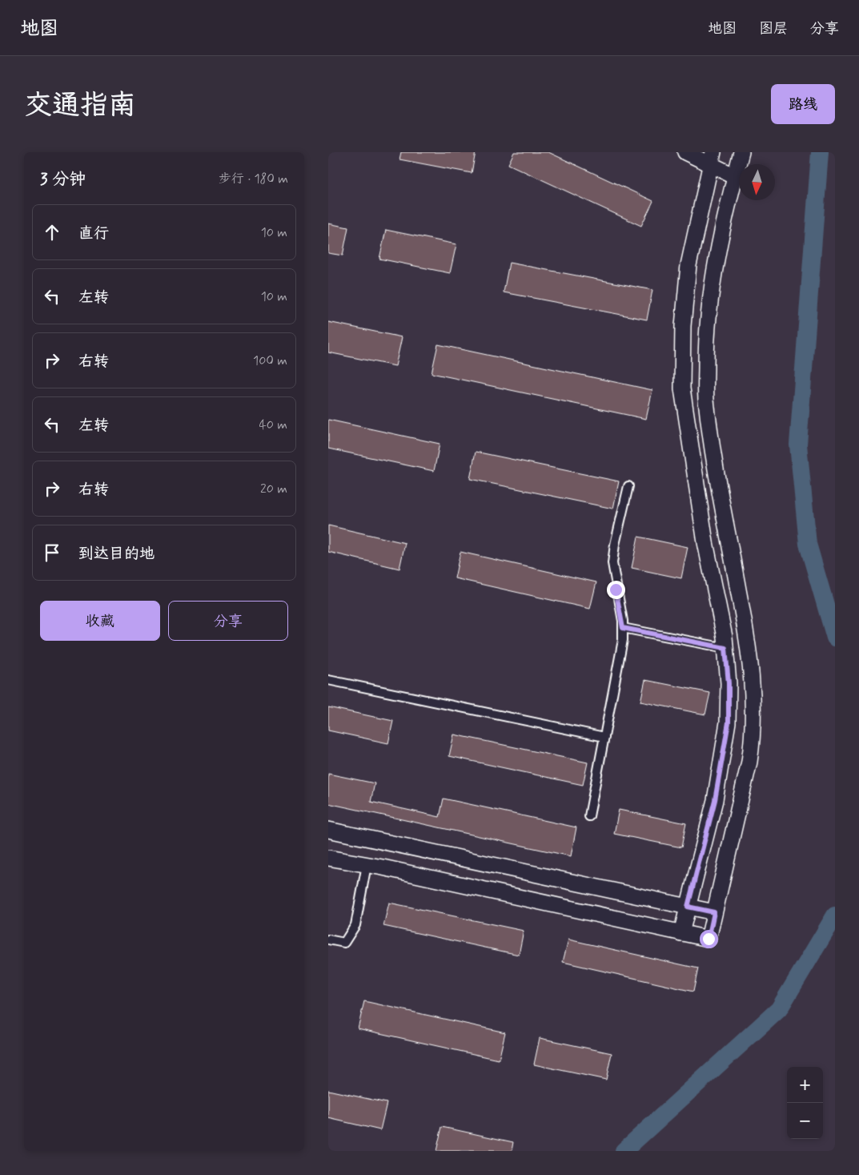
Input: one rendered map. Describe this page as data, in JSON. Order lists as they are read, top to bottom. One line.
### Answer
{"north":"bottom","page":{"header":"地图","nav":["地图","图层","分享"],"buttons":["路线",["收藏","分享"]],"title":"交通指南","heading":["3 分钟","步行 · 180 m"],"list":[["直行","10 m"],["左转","10 m"],["右转","100 m"],["左转","40 m"],["右转","20 m"],"到达目的地"],"map_buttons":["+","−"]}}
